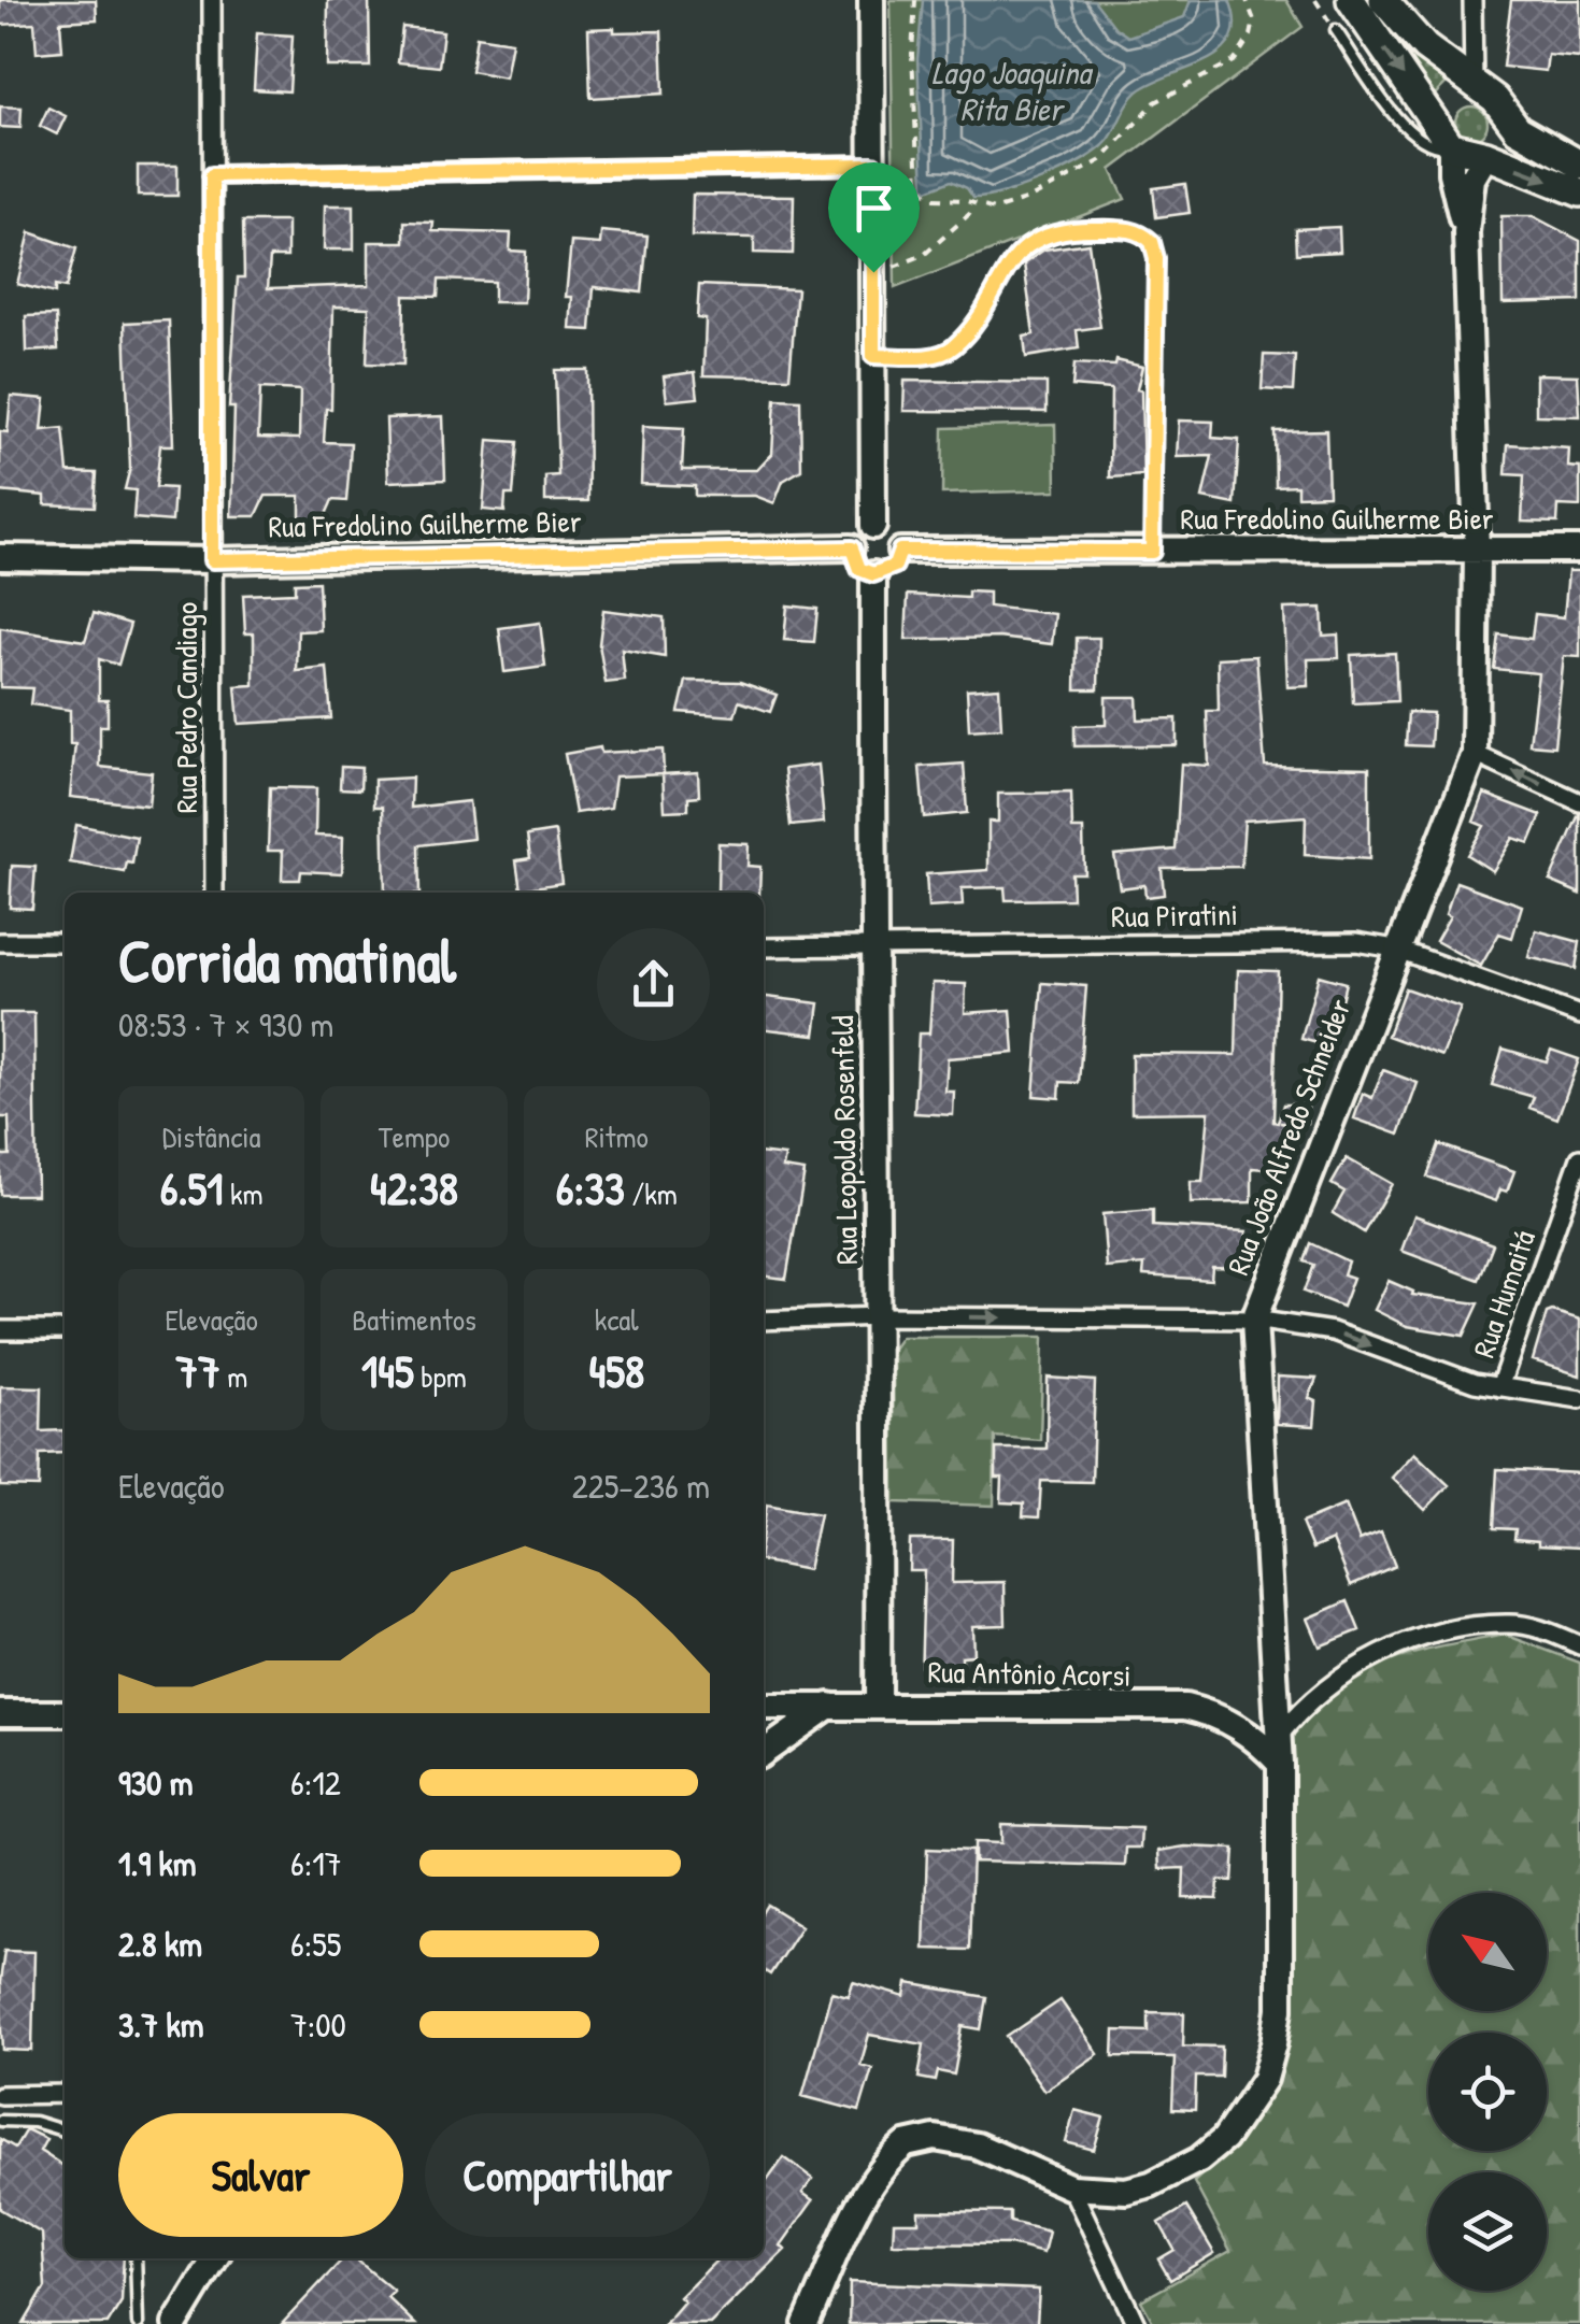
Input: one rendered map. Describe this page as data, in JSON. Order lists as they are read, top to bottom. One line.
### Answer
{"streets":{"street":["Rua Fredolino Guilherme Bier","Rua Pedro Candiago","Rua Piratini","Rua João Alfredo Schneider","Rua Leopoldo Rosenfeld","Rua Humaitá","Rua Antônio Acorsi"]},"crossings":[["Rua Fredolino Guilherme Bier","Rua Pedro Candiago"],["Rua Fredolino Guilherme Bier","Rua João Alfredo Schneider"],["Rua Fredolino Guilherme Bier","Rua Leopoldo Rosenfeld"],["Rua Piratini","Rua João Alfredo Schneider"],["Rua Piratini","Rua Leopoldo Rosenfeld"],["Rua João Alfredo Schneider","Rua Antônio Acorsi"],["Rua Leopoldo Rosenfeld","Rua Antônio Acorsi"]],"water":["Lago Joaquina Rita Bier"],"north":"top left","page":{"heading":["Corrida matinal","08:53 · 7 × 930 m"],"stats":[["Distância","6.51 km"],["Tempo","42:38"],["Ritmo","6:33 /km"],["Elevação","77 m"],["Batimentos","145 bpm"],["kcal","458"]],"chart":["Elevação","225–236 m"],"list":[{"name":"930 m","note":"6:12"},{"name":"1.9 km","note":"6:17"},{"name":"2.8 km","note":"6:55"},{"name":"3.7 km","note":"7:00"}],"buttons":["Salvar","Compartilhar"]}}
